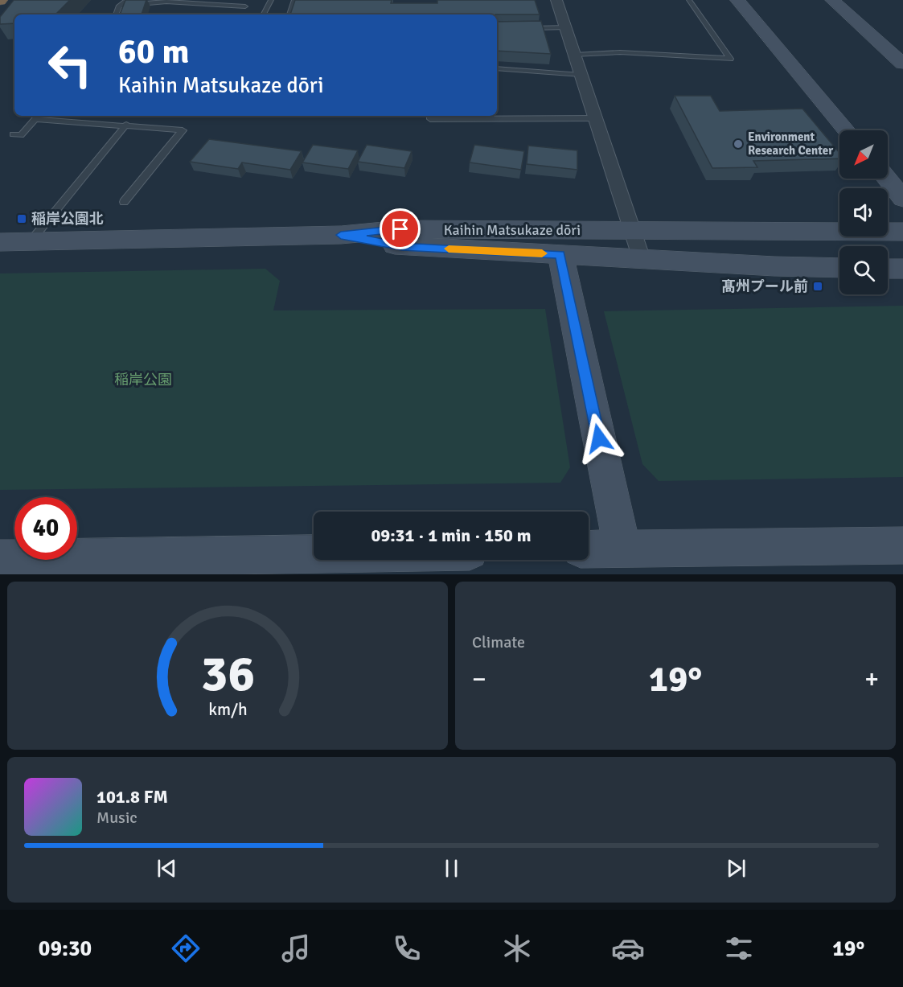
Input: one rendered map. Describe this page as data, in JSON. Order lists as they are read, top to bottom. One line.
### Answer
{"streets":{"street":["Kaihin Matsukaze dōri"]},"parks":["稲岸公園"],"places":{"other":["Environment Research Center"],"transit":["稲岸公園北","髙州プール前"]},"north":"bottom left","page":{"turn":["60 m","Kaihin Matsukaze dōri"],"limit":"40","trip":"09:31 · 1 min · 150 m","tile":"Climate","heat":["−","19°","+"],"song":["101.8 FM","Music"],"tabs":["09:30","19°"],"gauge":["36","km/h"]}}
